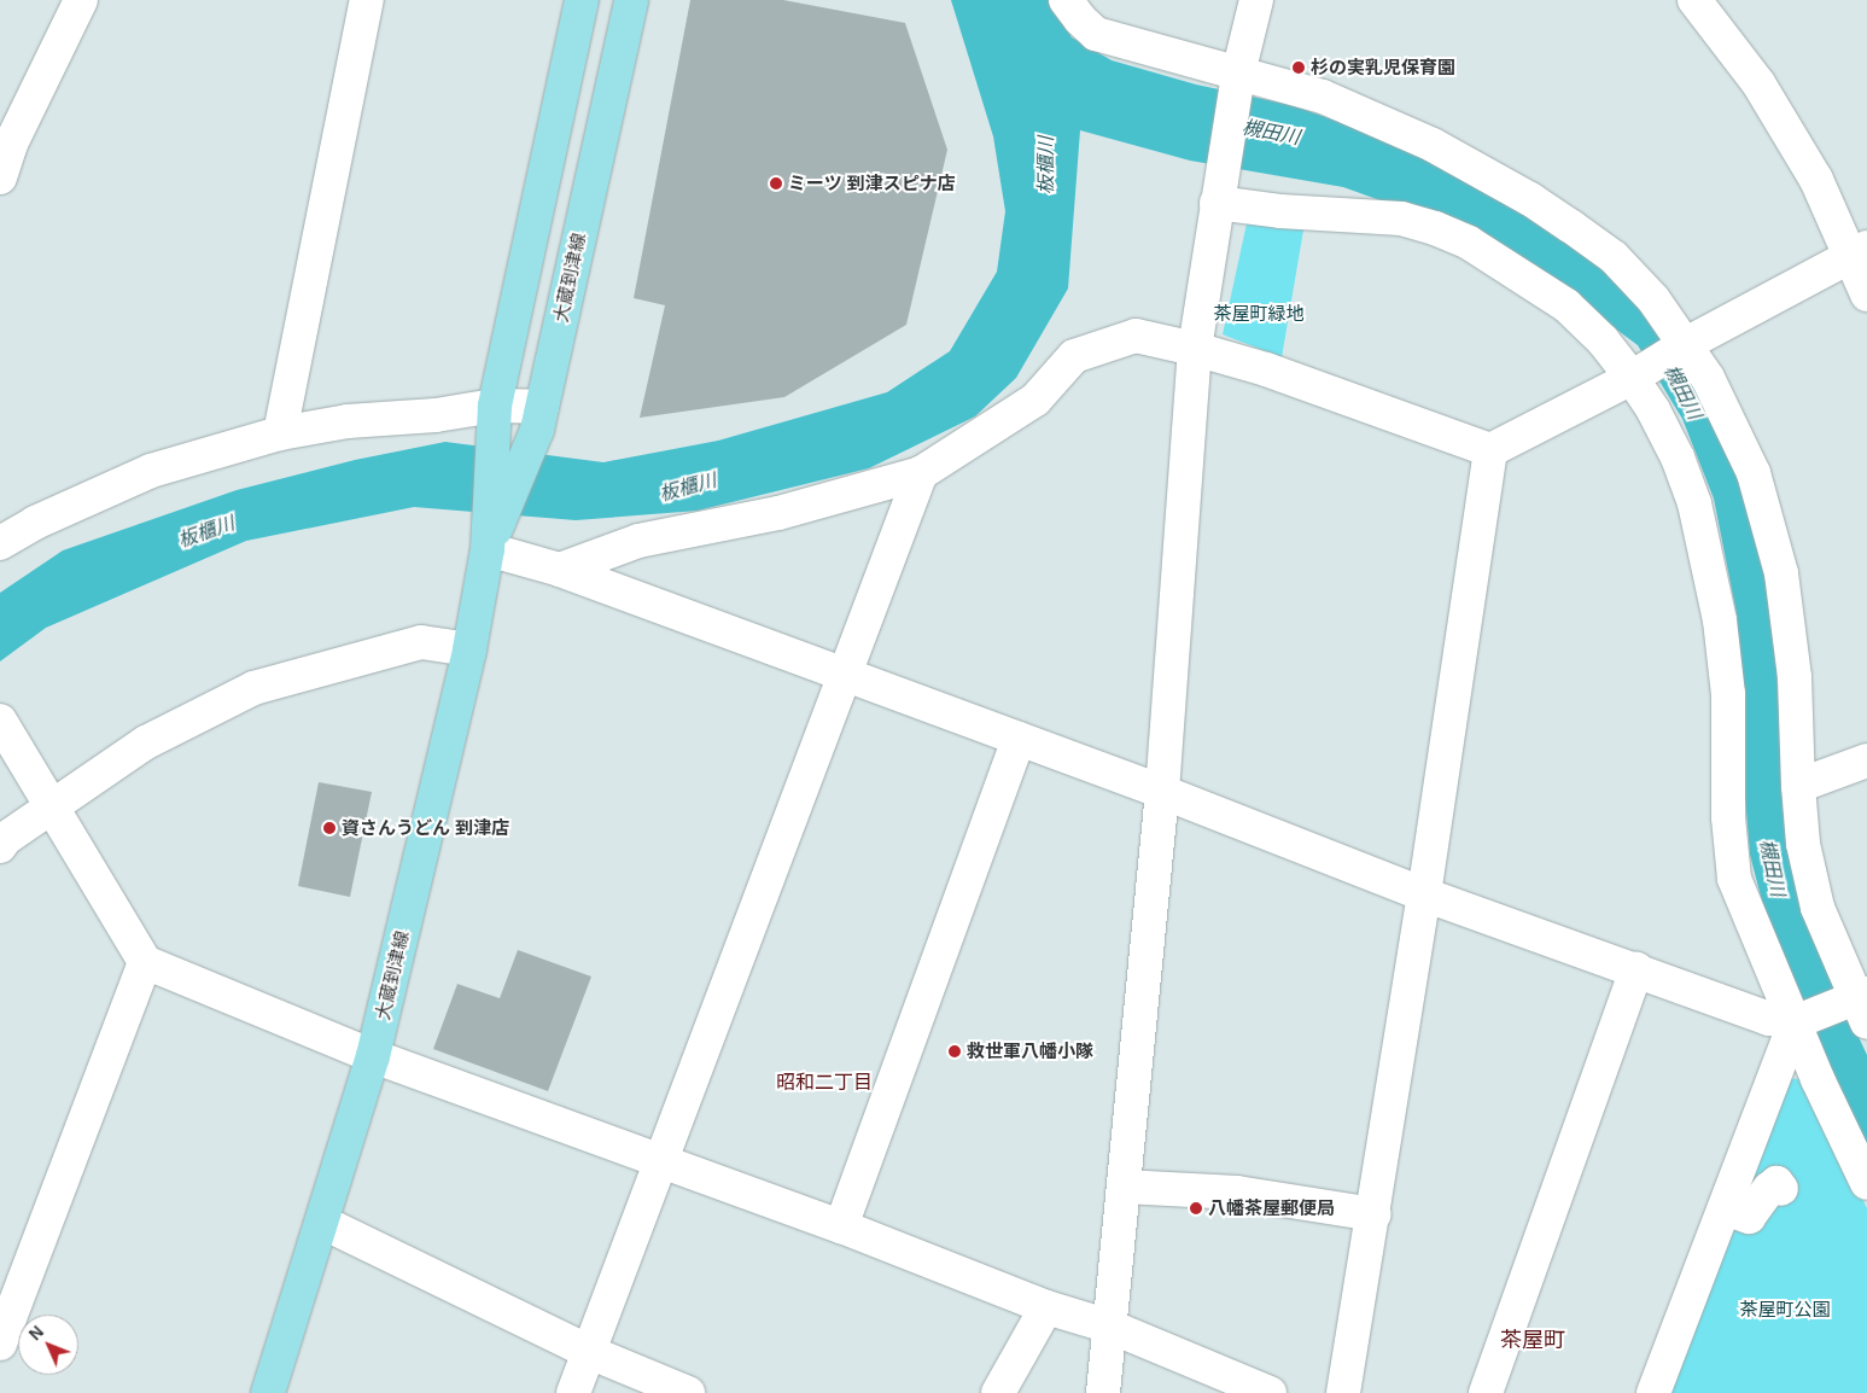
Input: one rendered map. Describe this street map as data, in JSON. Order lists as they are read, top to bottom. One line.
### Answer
{"streets":{"main road":["大蔵到津線"]},"districts":["昭和二丁目","茶屋町"],"water":["槻田川","板櫃川"],"parks":["茶屋町緑地","茶屋町公園"],"places":["杉の実乳児保育園","ミーツ 到津スピナ店","資さんうどん 到津店","救世軍八幡小隊","八幡茶屋郵便局"],"north":"top left"}
